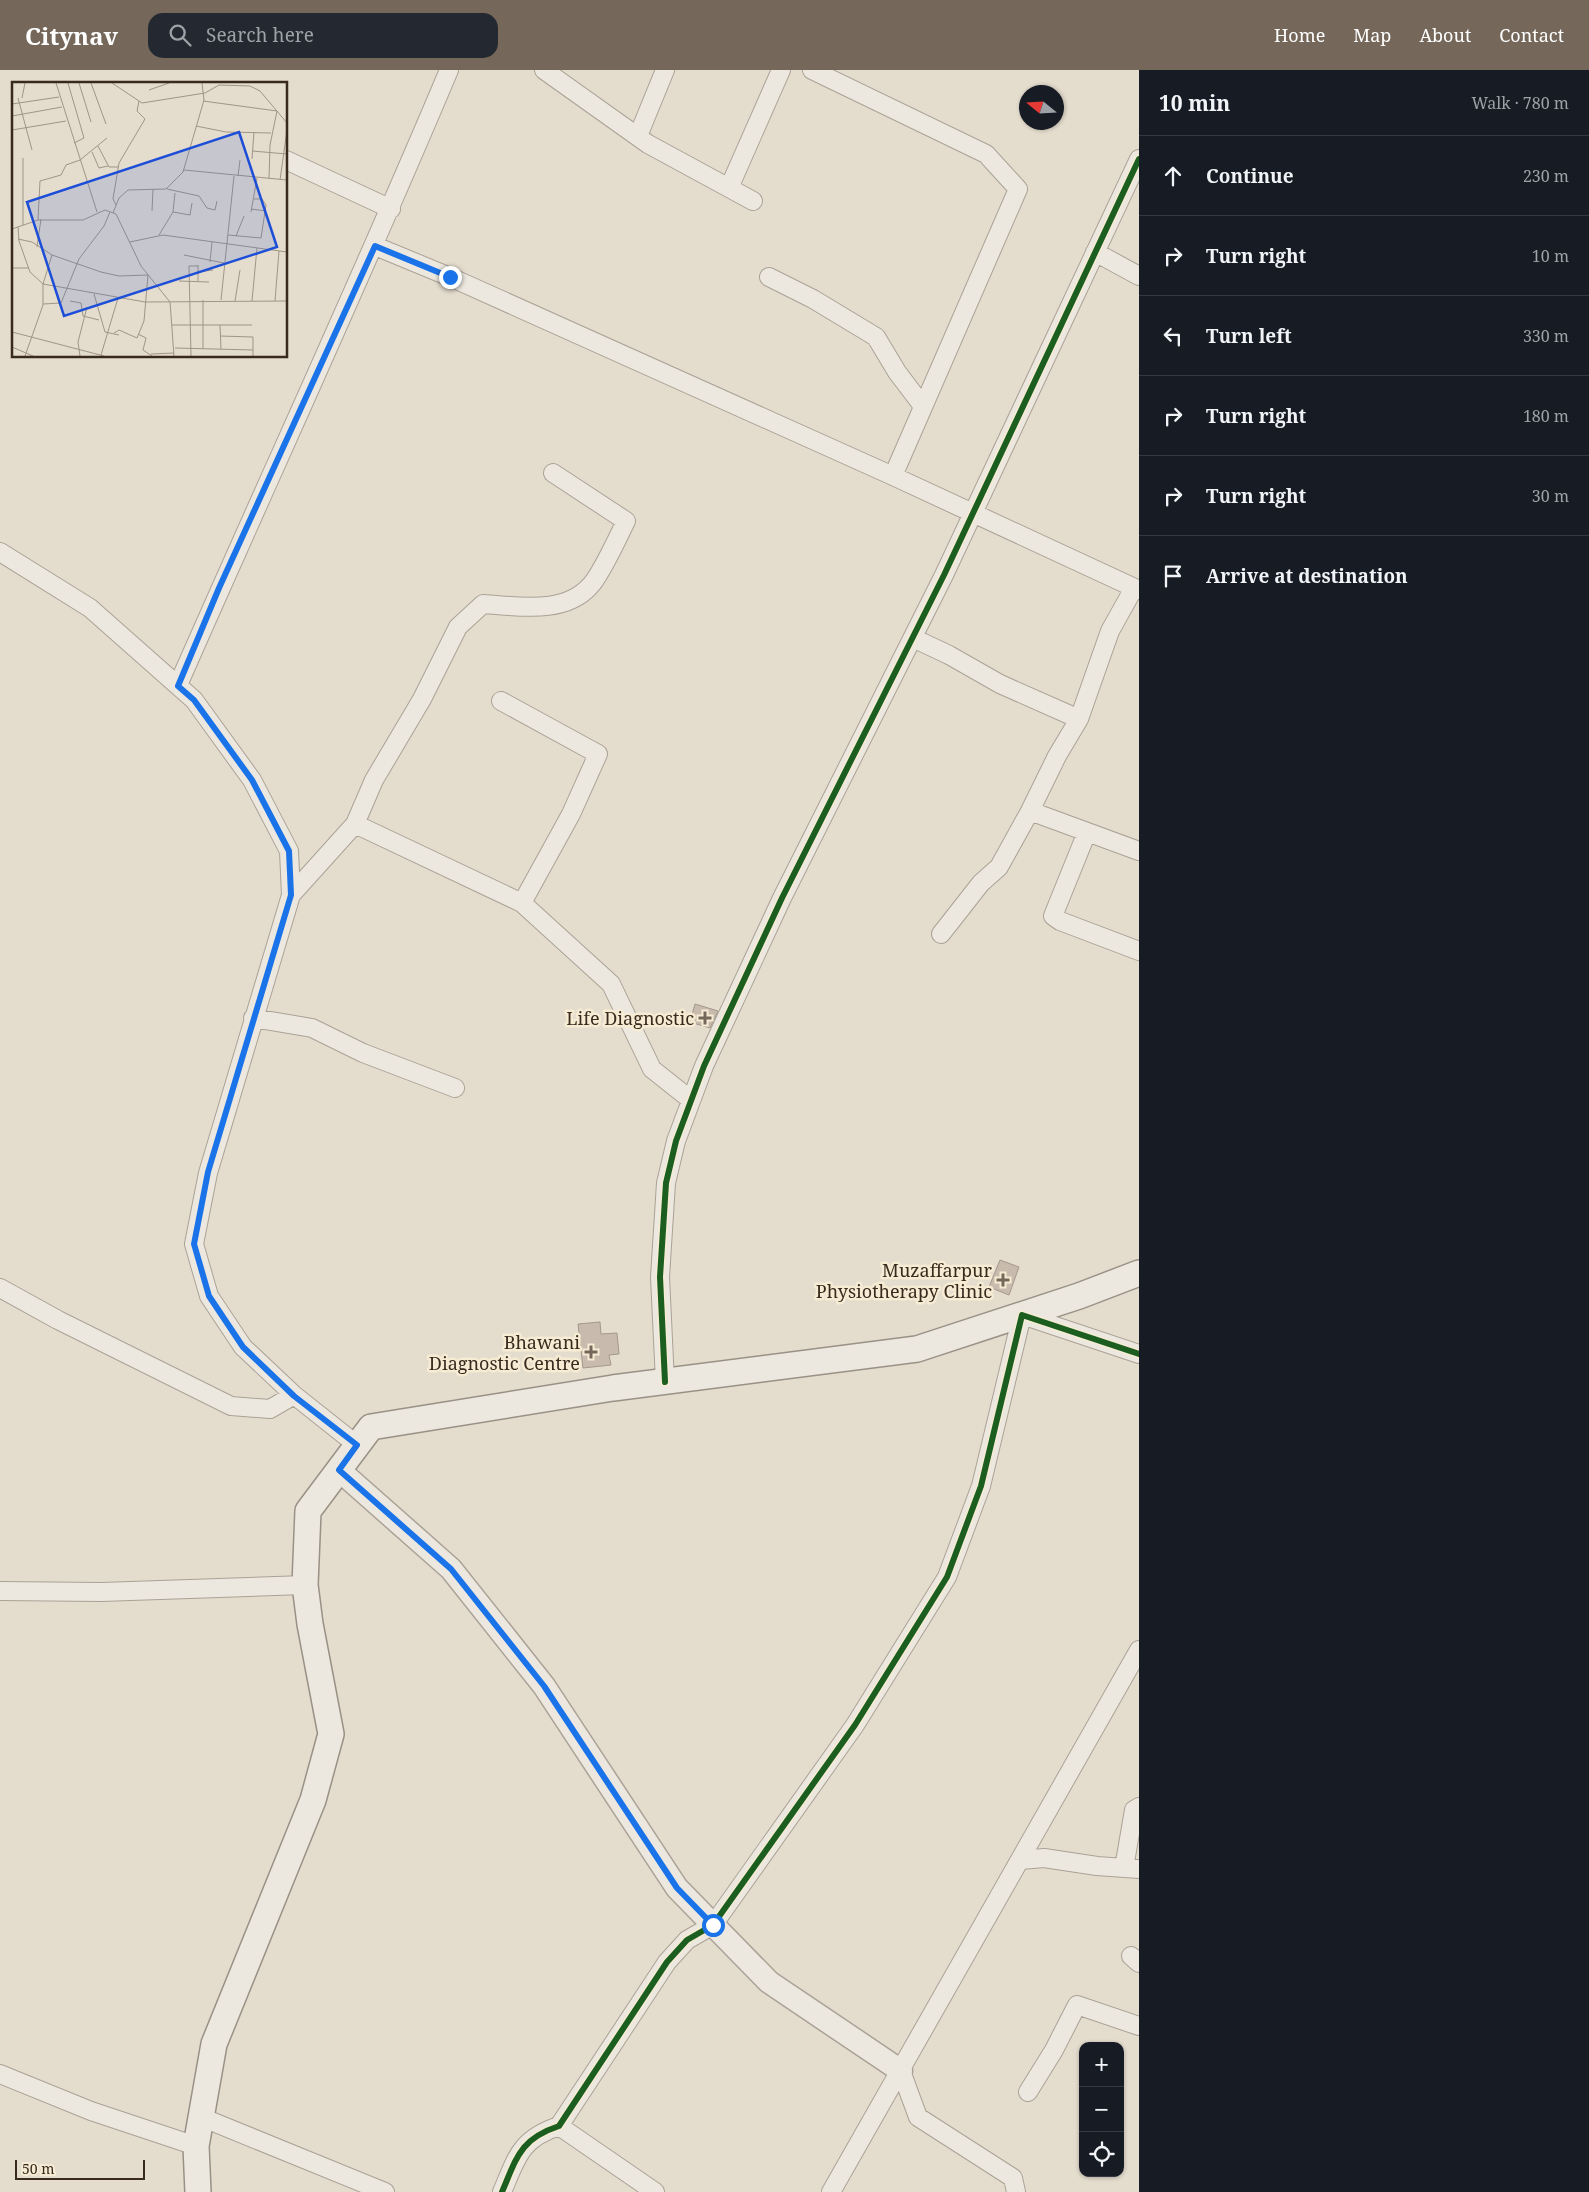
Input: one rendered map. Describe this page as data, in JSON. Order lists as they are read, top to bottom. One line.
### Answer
{"places":{"health":["Life Diagnostic","Muzaffarpur Physiotherapy Clinic","Bhawani Diagnostic Centre"]},"scale_bar":"50 m","north":"left","page":{"header":"Citynav","search":"Search here","nav":["Home","Map","About","Contact"],"heading":["10 min","Walk · 780 m"],"list":[["Continue","230 m"],["Turn right","10 m"],["Turn left","330 m"],["Turn right","180 m"],["Turn right","30 m"],"Arrive at destination"],"map_buttons":["+","−"],"scale":"50 m"}}
